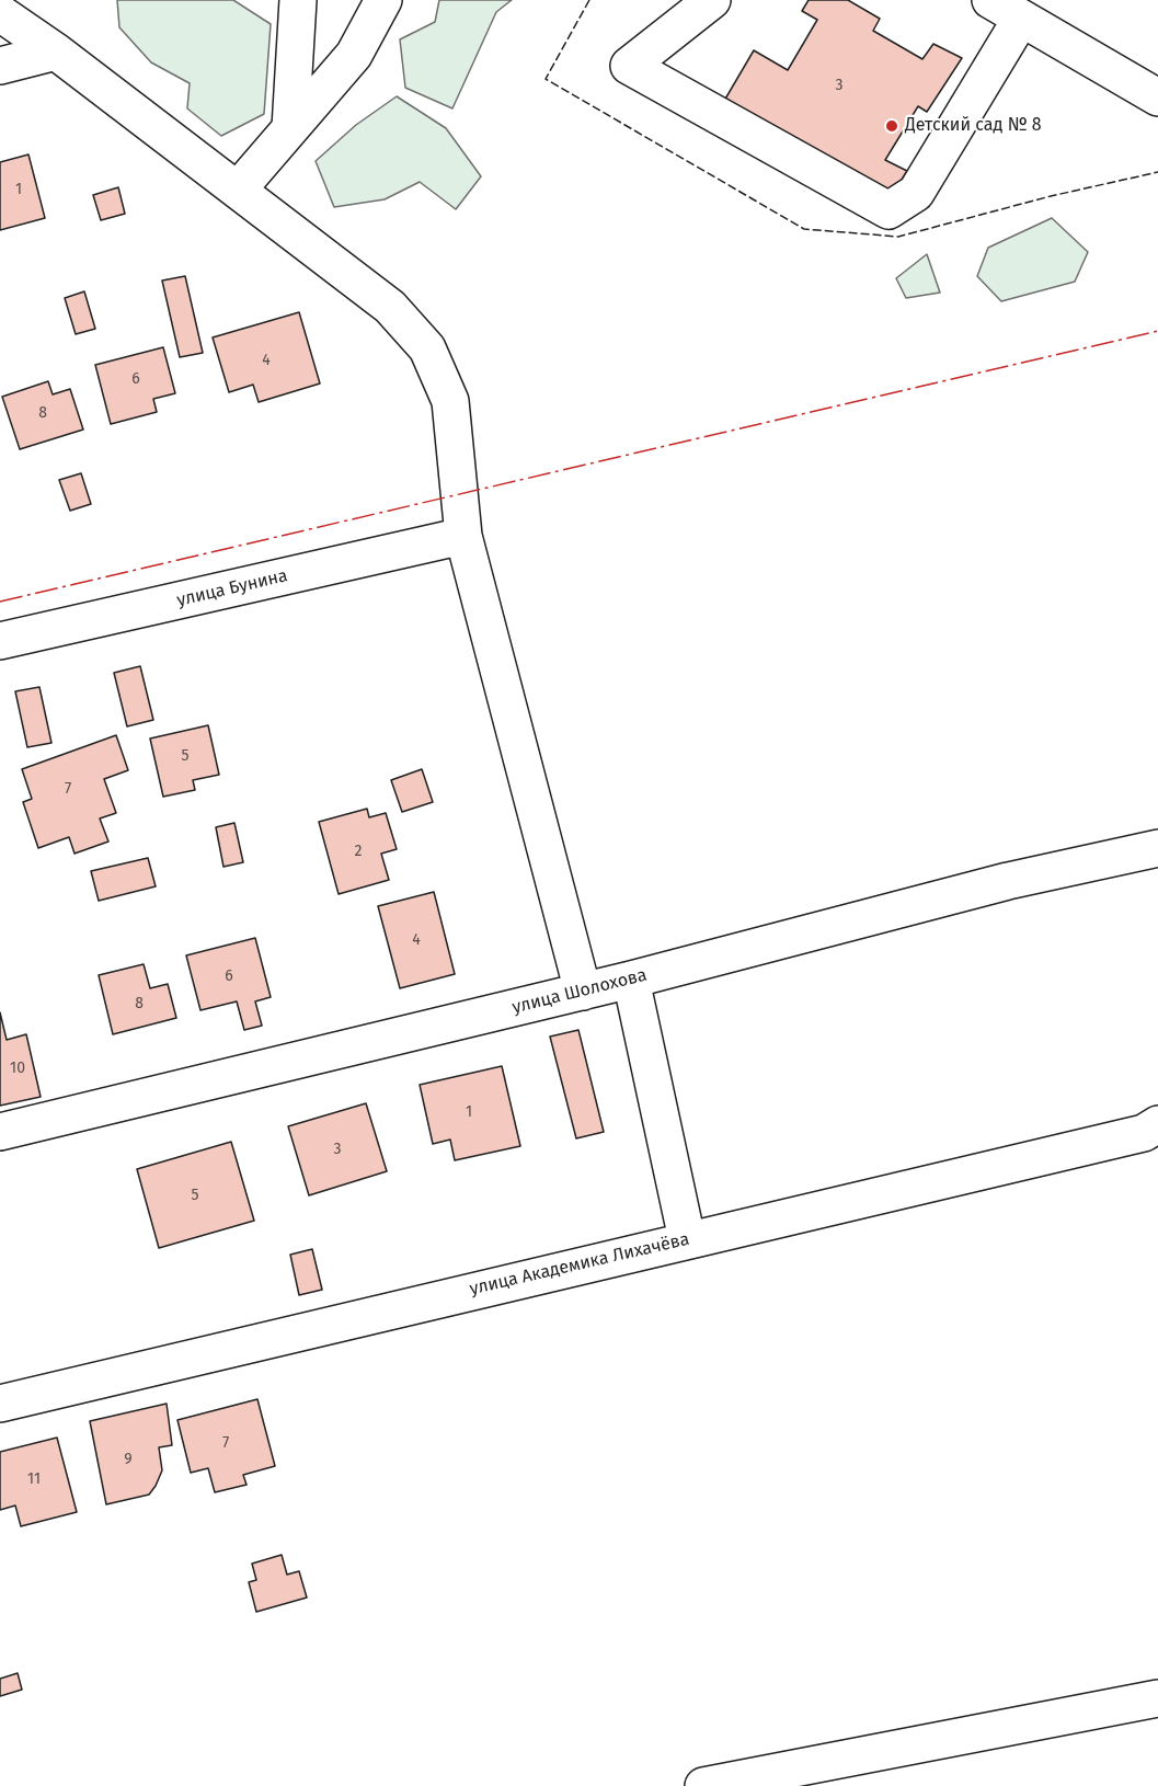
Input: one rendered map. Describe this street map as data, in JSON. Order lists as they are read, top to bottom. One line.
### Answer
{"streets":{"street":["улица Бунина","улица Шолохова","улица Академика Лихачёва"]},"places":["Детский сад № 8"],"house_numbers":["3","1","4","6","8","5","7","2","4","6","8","10","1","3","5","7","9","11"]}
